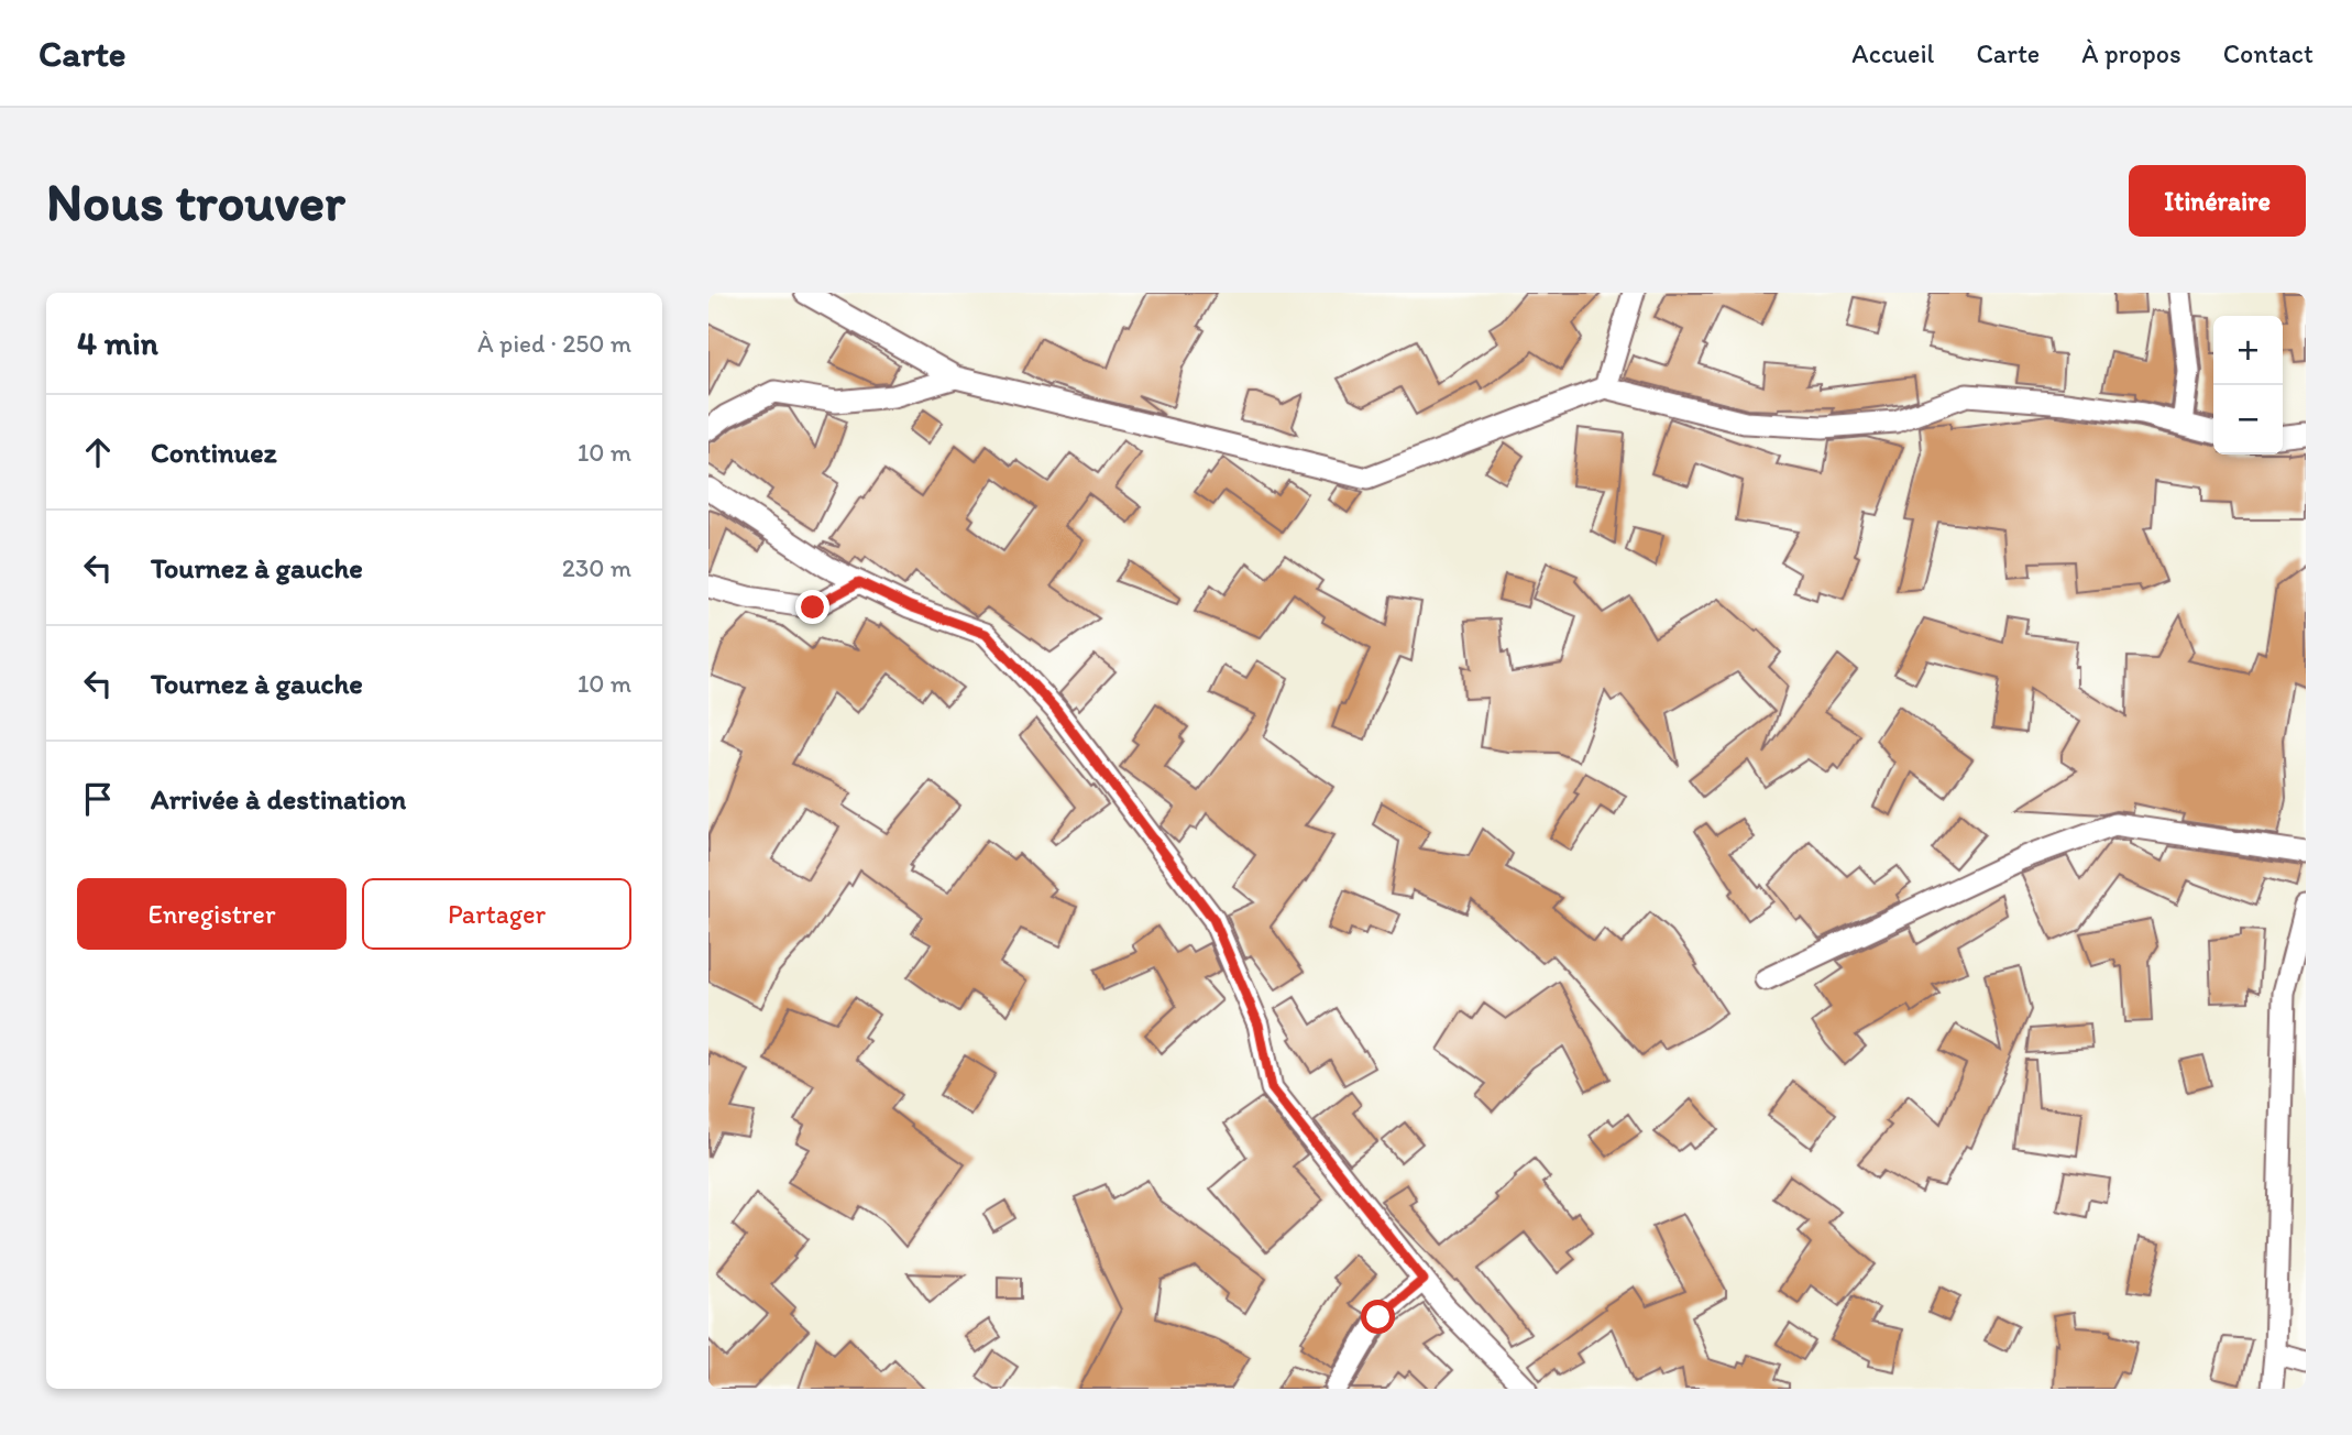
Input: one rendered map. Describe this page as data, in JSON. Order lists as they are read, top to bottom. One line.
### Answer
{"page":{"header":"Carte","nav":["Accueil","Carte","À propos","Contact"],"buttons":["Itinéraire",["Enregistrer","Partager"]],"title":"Nous trouver","heading":["4 min","À pied · 250 m"],"map_buttons":["+","−"],"list":[["Continuez","10 m"],["Tournez à gauche","230 m"],["Tournez à gauche","10 m"],"Arrivée à destination"]}}
